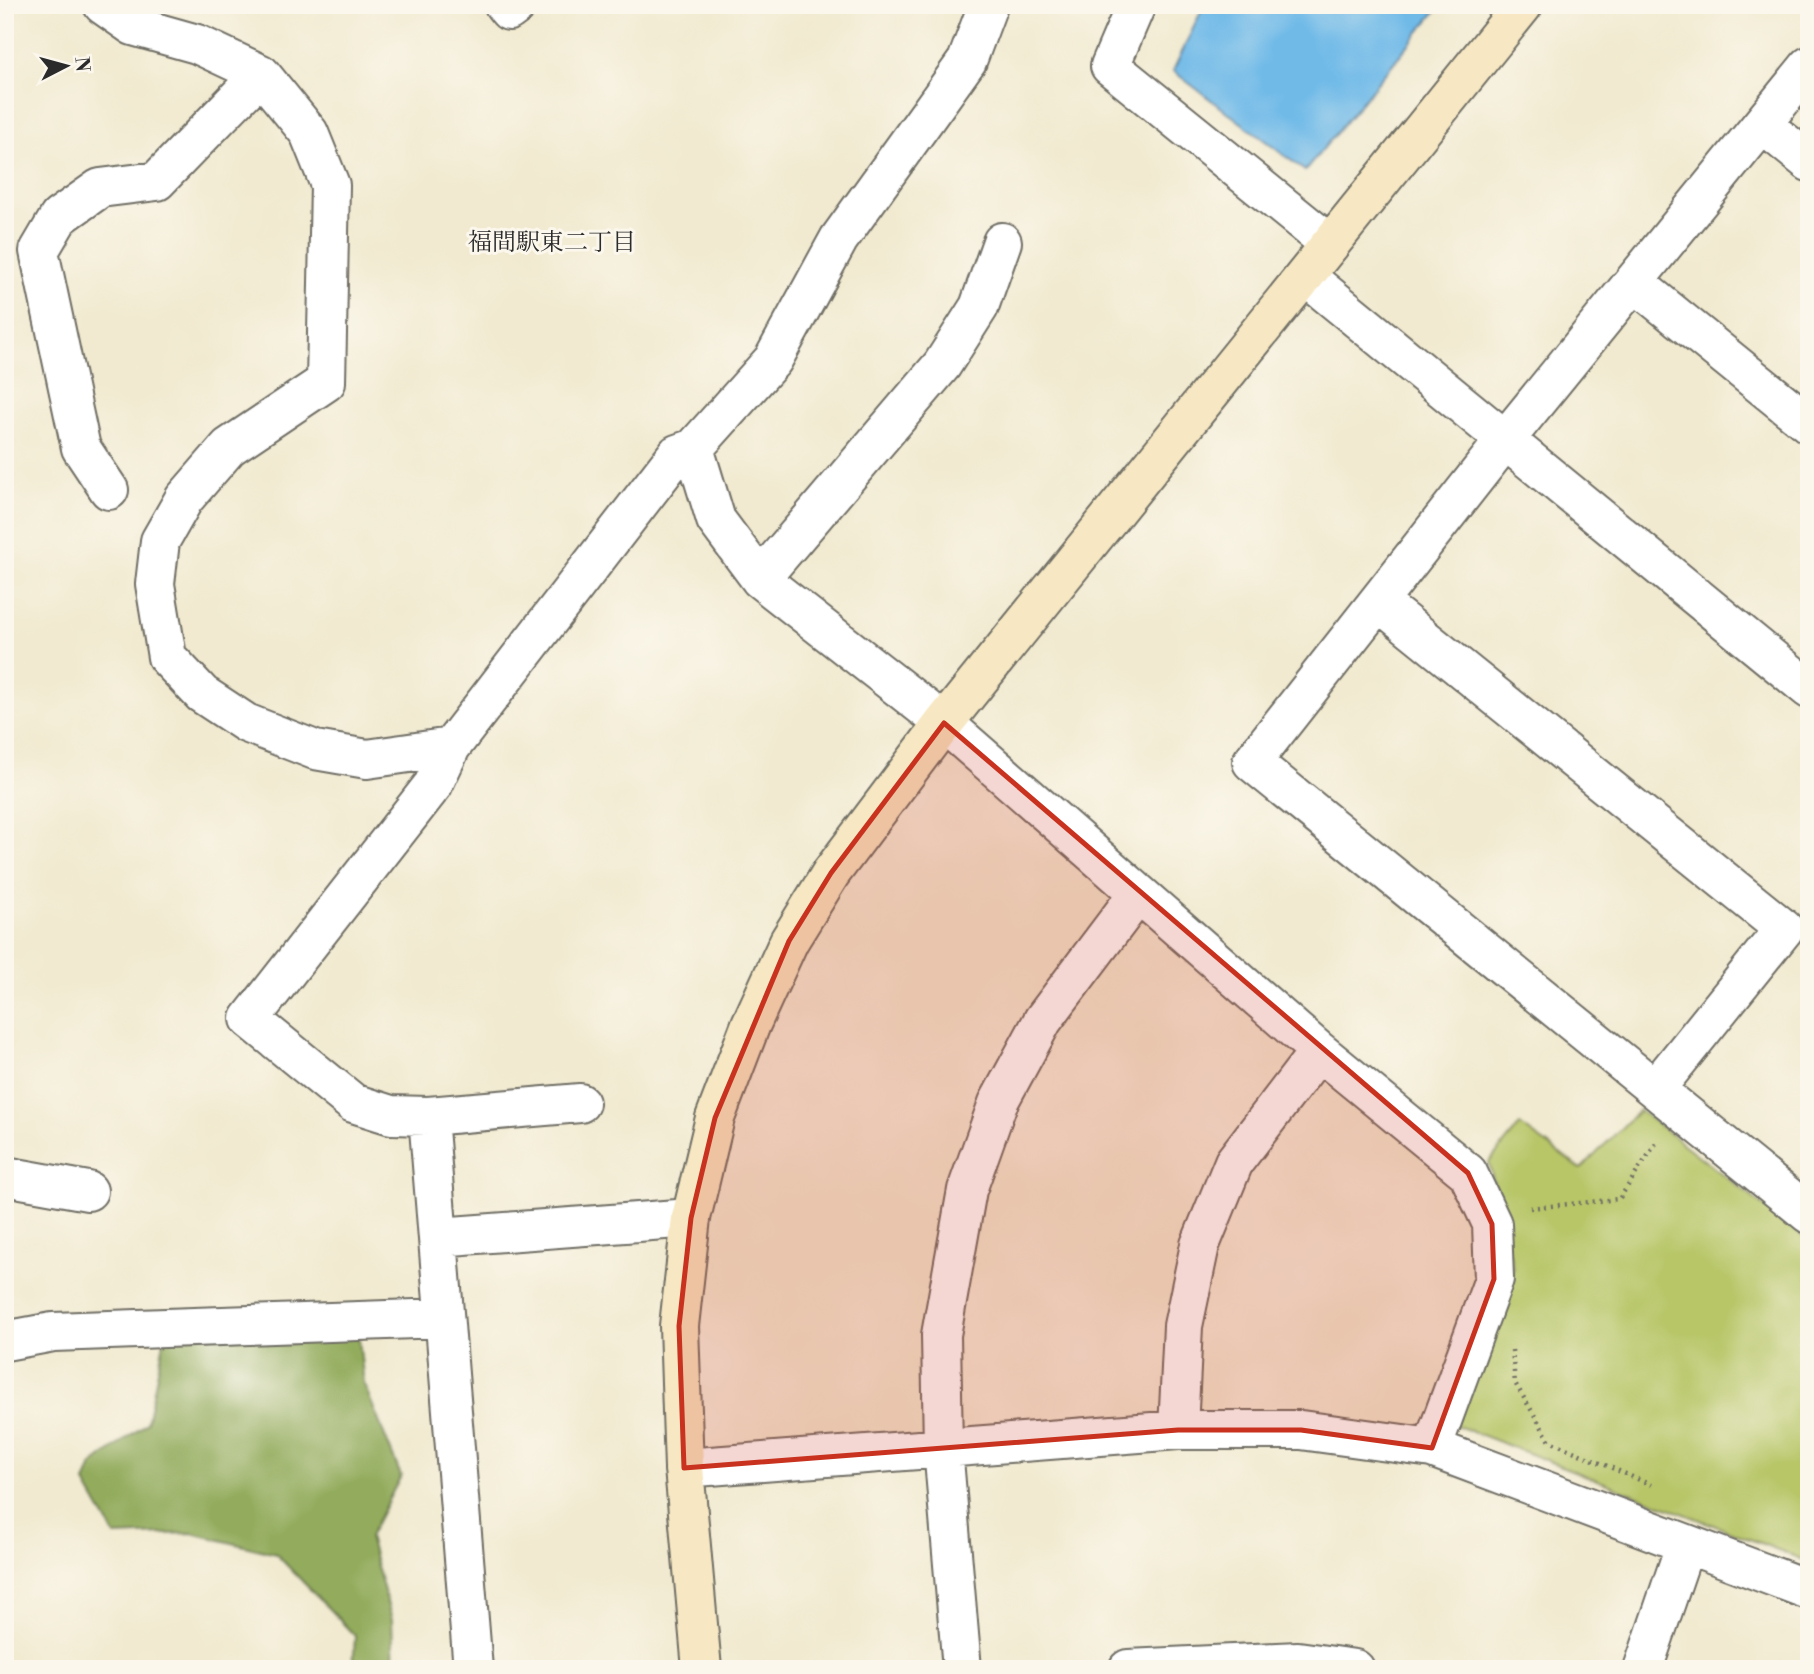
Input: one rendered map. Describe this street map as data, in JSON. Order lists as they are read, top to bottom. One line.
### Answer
{"districts":["福間駅東二丁目"],"north":"right"}
